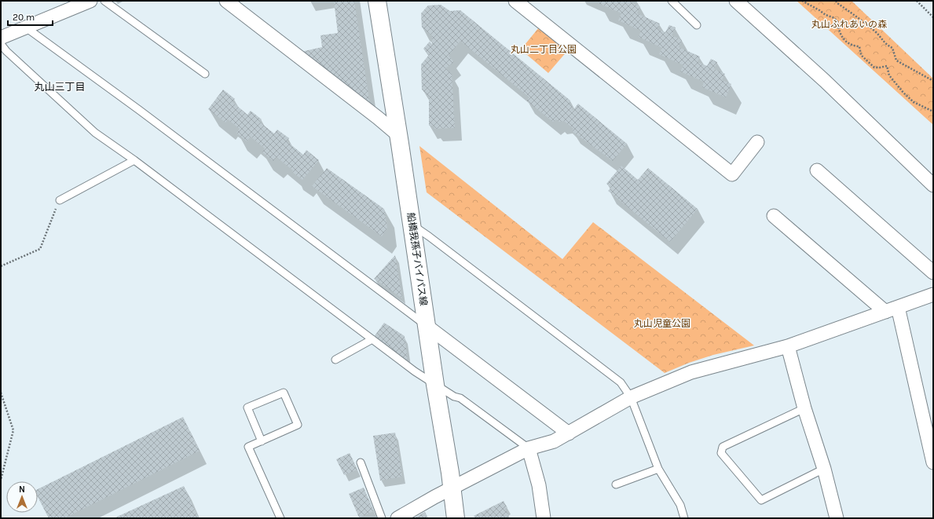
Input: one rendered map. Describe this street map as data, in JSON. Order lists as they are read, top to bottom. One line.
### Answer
{"streets":{"street":["船橋我孫子バイパス線"]},"districts":["丸山三丁目"],"parks":["丸山ふれあいの森","丸山二丁目公園","丸山児童公園"],"scale_bar":"20 m","north":"top"}
